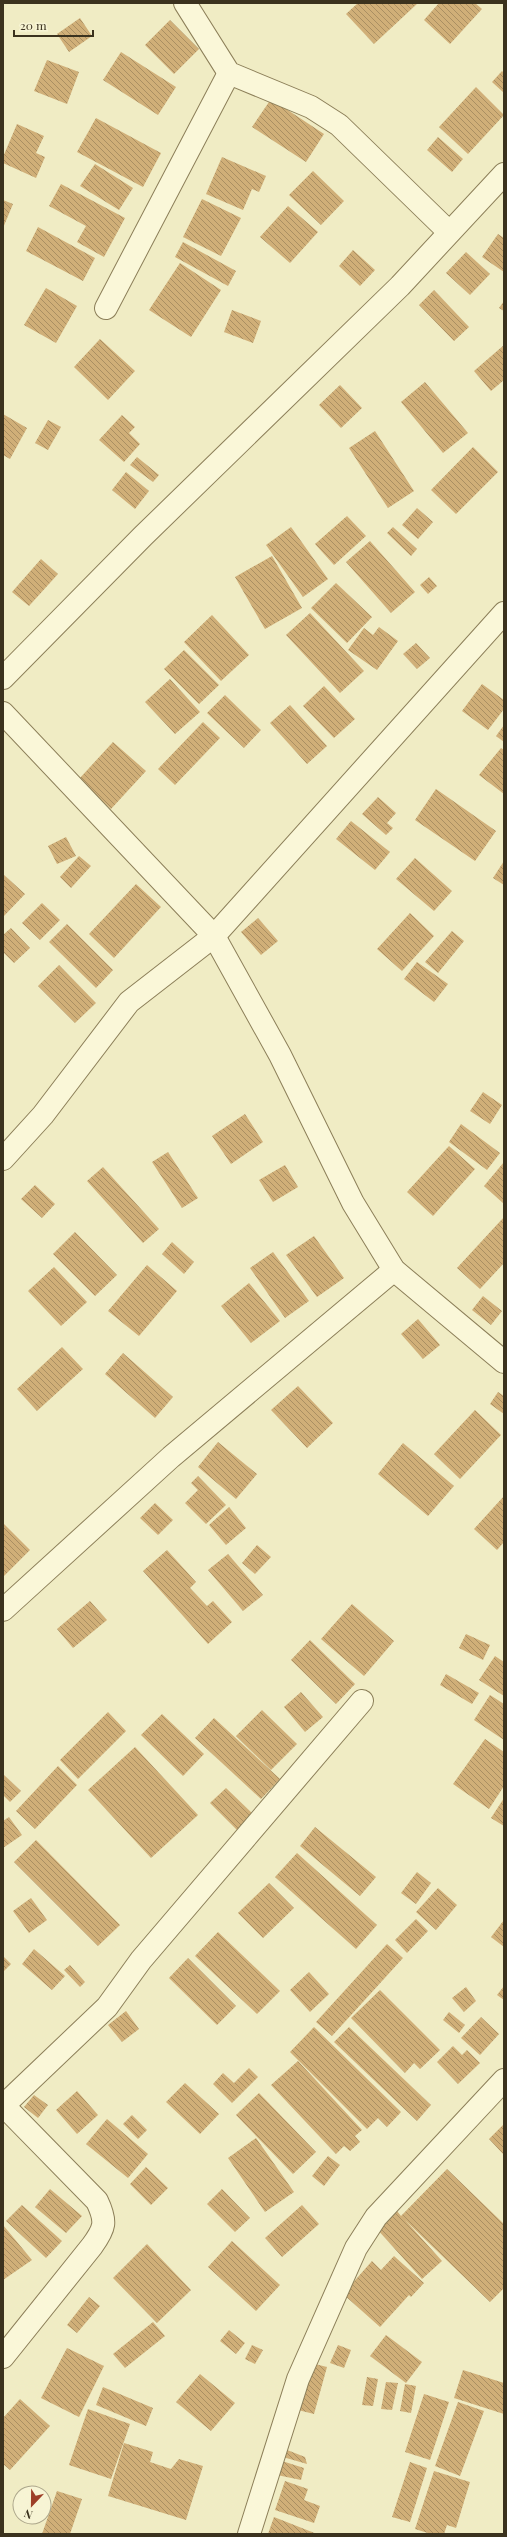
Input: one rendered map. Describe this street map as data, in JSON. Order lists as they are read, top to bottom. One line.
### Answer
{"scale_bar":"20 m","north":"bottom"}
